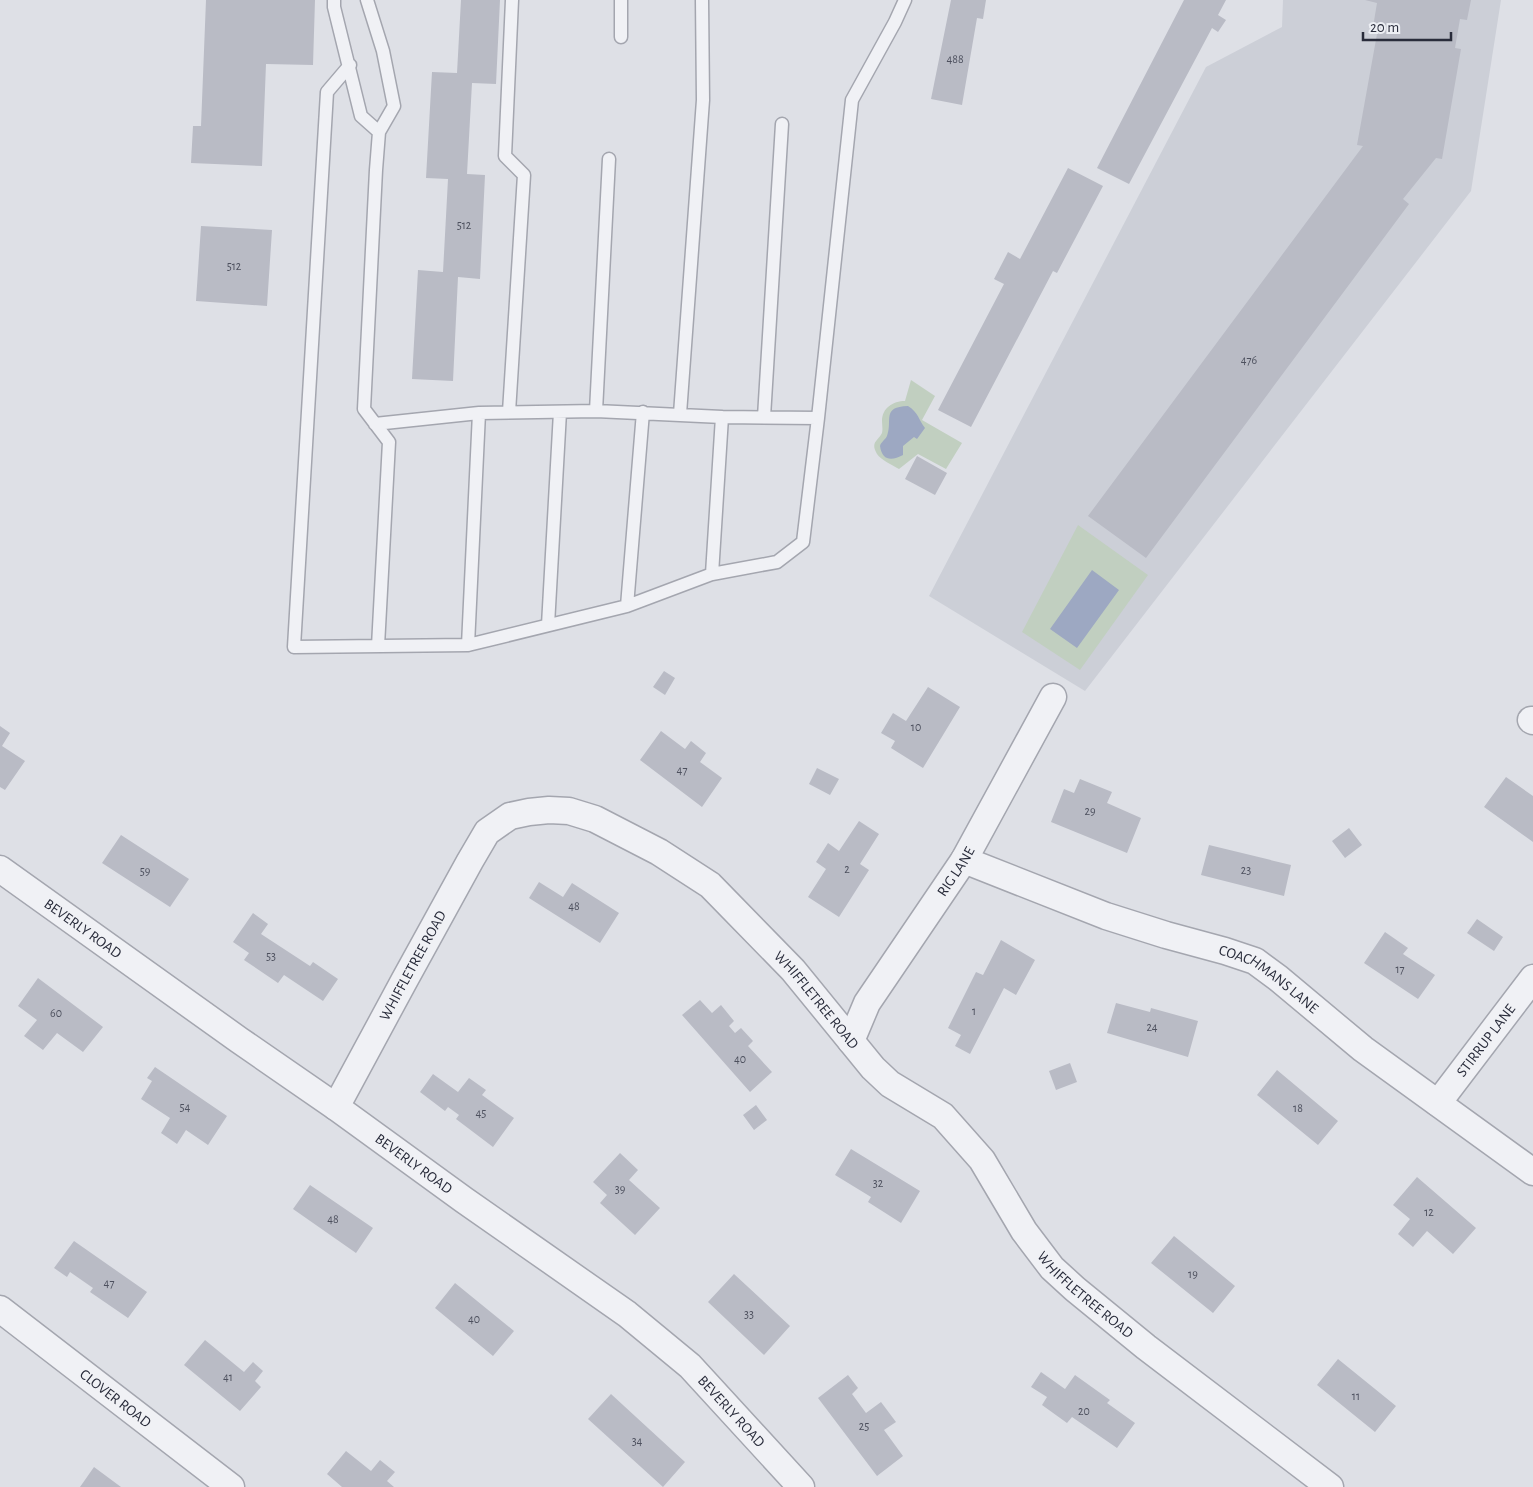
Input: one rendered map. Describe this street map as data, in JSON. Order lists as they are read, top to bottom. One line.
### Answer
{"streets":{"street":["RIG LANE","BEVERLY ROAD","WHIFFLETREE ROAD","COACHMANS LANE","STIRRUP LANE","CLOVER ROAD"]},"crossings":[["RIG LANE","WHIFFLETREE ROAD"],["RIG LANE","COACHMANS LANE"],["BEVERLY ROAD","WHIFFLETREE ROAD"],["COACHMANS LANE","STIRRUP LANE"]],"house_numbers":["488","512","512","476","10","47","29","2","23","59","48","53","17","1","60","24","40","54","18","45","32","39","12","48","19","47","33","40","41","11","20","25","34"],"scale_bar":"20 m"}
